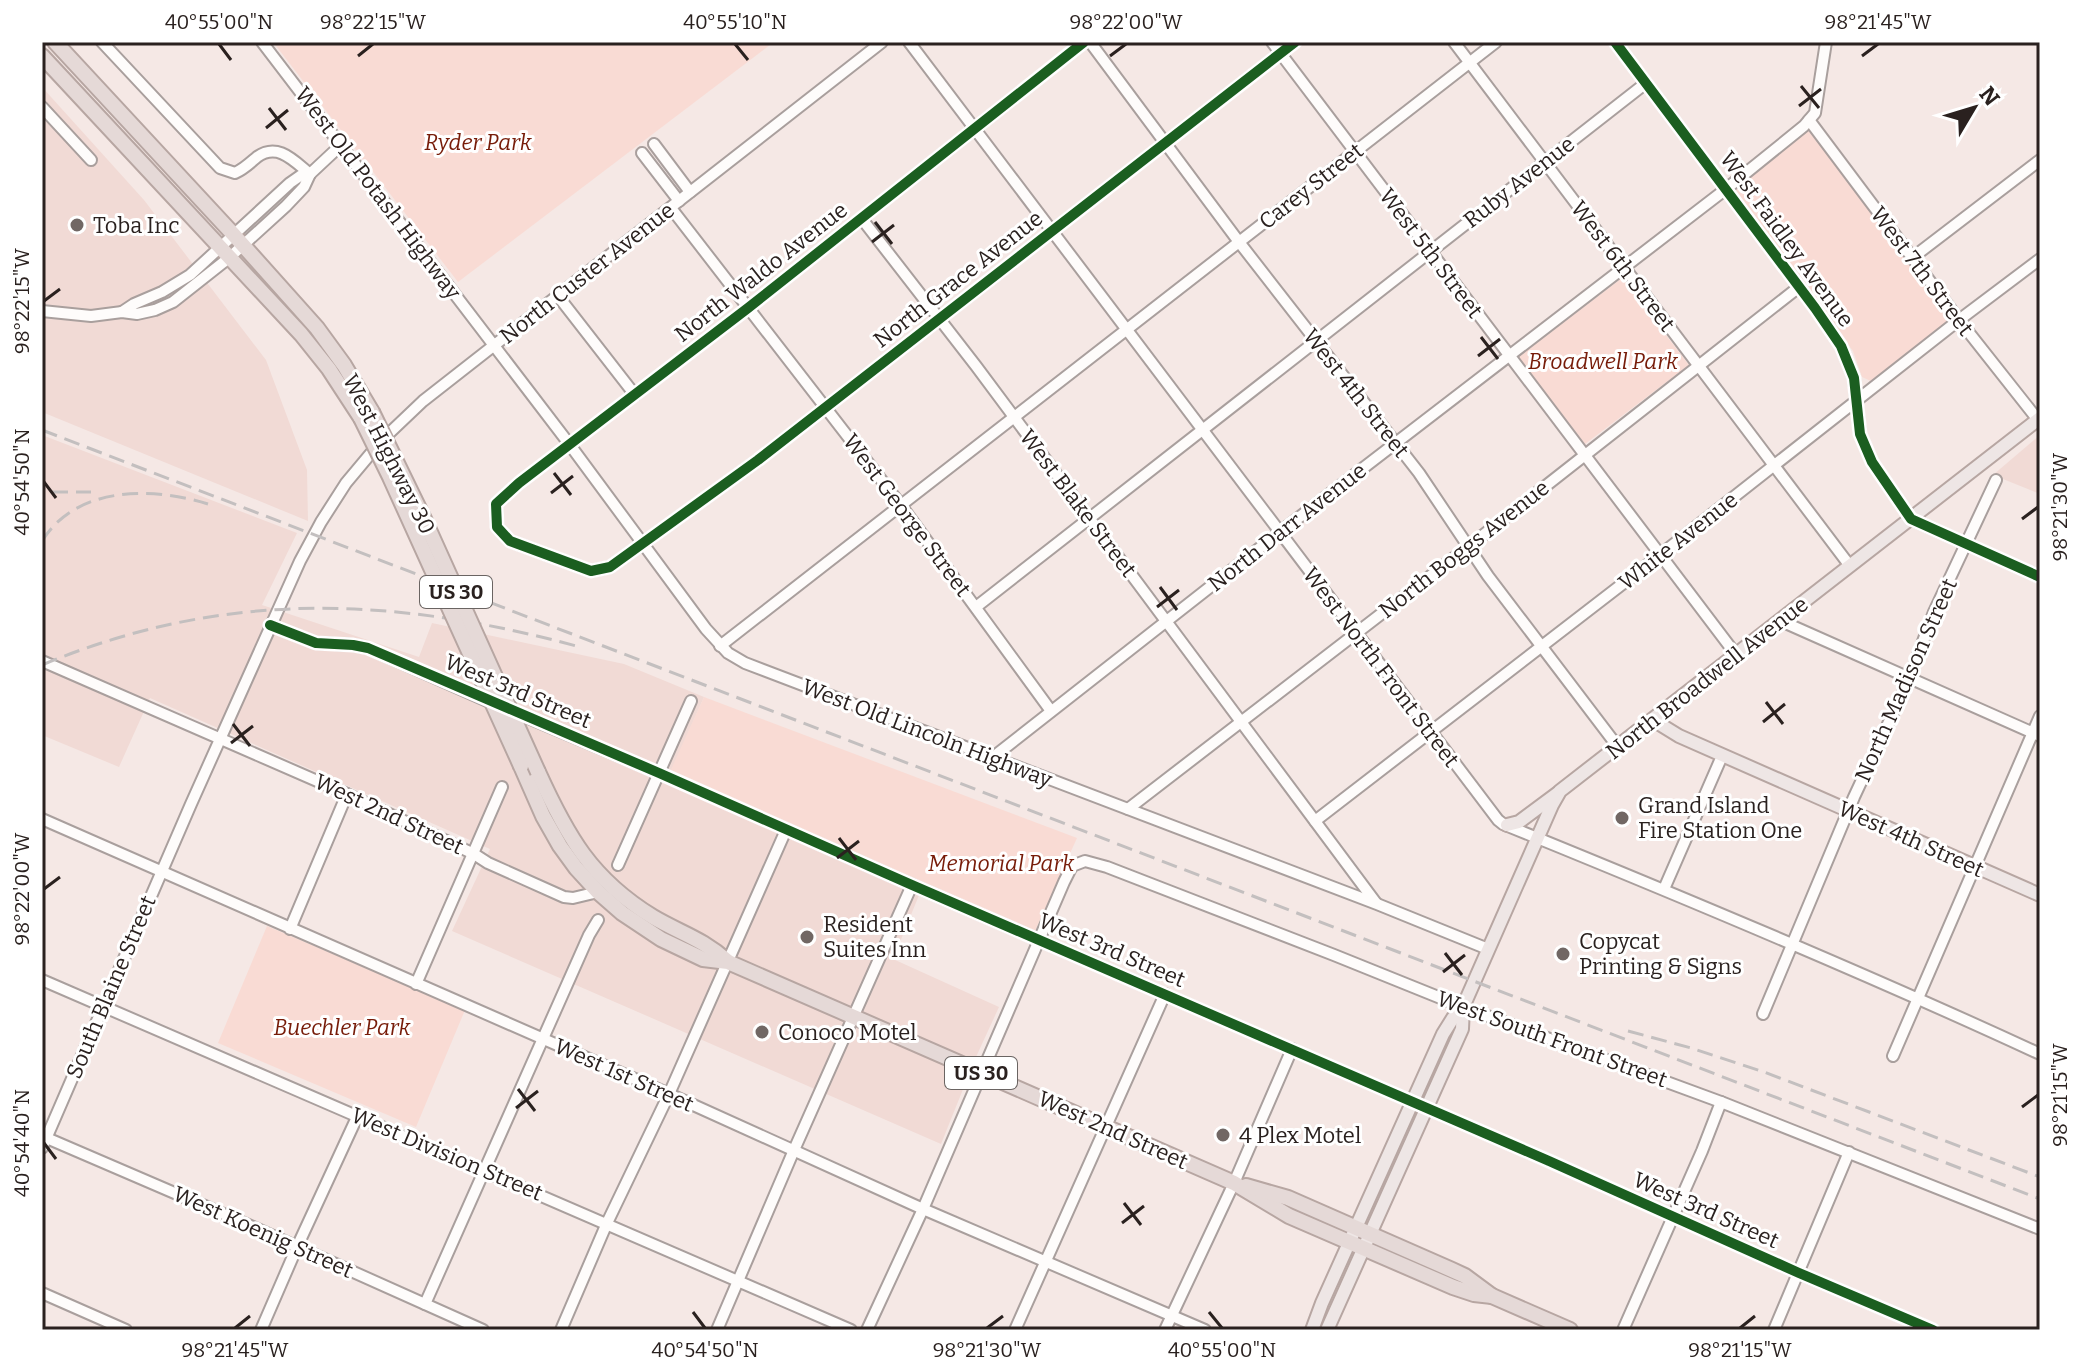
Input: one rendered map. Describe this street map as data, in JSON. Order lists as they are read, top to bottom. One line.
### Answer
{"streets":{"highway":["West Highway 30","US 30","West 2nd Street"],"main road":["West 4th Street","North Broadwell Avenue"],"street":["Ruby Avenue","Carey Street","West Old Potash Highway","West Faidley Avenue","West 5th Street","West 6th Street","West 7th Street","North Waldo Avenue","North Custer Avenue","North Grace Avenue","West Blake Street","West George Street","North Darr Avenue","White Avenue","North Boggs Avenue","West North Front Street","North Madison Street","West 3rd Street","West Old Lincoln Highway","South Blaine Street","West South Front Street","West 1st Street","West Division Street","West Koenig Street"]},"crossings":[["Ruby Avenue","West Faidley Avenue"],["Ruby Avenue","West 5th Street"],["Ruby Avenue","West 6th Street"],["Ruby Avenue","West 4th Street"],["Ruby Avenue","West Blake Street"],["Ruby Avenue","West George Street"],["Ruby Avenue","West North Front Street"],["Carey Street","West 5th Street"],["Carey Street","West 6th Street"],["Carey Street","West 4th Street"],["Carey Street","West Blake Street"],["Carey Street","West George Street"],["Carey Street","West North Front Street"],["Carey Street","West Old Lincoln Highway"],["West Old Potash Highway","North Custer Avenue"],["West Old Potash Highway","West Old Lincoln Highway"],["West Faidley Avenue","North Darr Avenue"],["West Faidley Avenue","White Avenue"],["West Faidley Avenue","North Boggs Avenue"],["West Faidley Avenue","North Broadwell Avenue"],["West 5th Street","North Grace Avenue"],["West 5th Street","North Darr Avenue"],["West 5th Street","White Avenue"],["West 5th Street","North Boggs Avenue"],["West 5th Street","North Broadwell Avenue"],["West 6th Street","North Darr Avenue"],["West 6th Street","White Avenue"],["West 6th Street","North Boggs Avenue"],["West 6th Street","North Broadwell Avenue"],["West 7th Street","North Darr Avenue"],["West 7th Street","White Avenue"],["West 7th Street","North Broadwell Avenue"],["North Waldo Avenue","North Grace Avenue"],["North Waldo Avenue","West 4th Street"],["North Waldo Avenue","West Blake Street"],["North Waldo Avenue","West George Street"],["North Waldo Avenue","West North Front Street"],["North Waldo Avenue","West Old Lincoln Highway"],["North Custer Avenue","West George Street"],["North Custer Avenue","West 3rd Street"],["North Custer Avenue","West Old Lincoln Highway"],["North Custer Avenue","West 2nd Street"],["North Custer Avenue","South Blaine Street"],["North Grace Avenue","West 4th Street"],["North Grace Avenue","West Blake Street"],["North Grace Avenue","West George Street"],["North Grace Avenue","West North Front Street"],["North Grace Avenue","West Old Lincoln Highway"],["West 4th Street","North Darr Avenue"],["West 4th Street","White Avenue"],["West 4th Street","North Boggs Avenue"],["West 4th Street","North Broadwell Avenue"],["West 4th Street","North Madison Street"],["West Highway 30","West 2nd Street"],["West Blake Street","North Darr Avenue"],["West Blake Street","White Avenue"],["West Blake Street","North Boggs Avenue"],["West Blake Street","West Old Lincoln Highway"],["West George Street","North Darr Avenue"],["North Darr Avenue","West North Front Street"],["North Darr Avenue","West Old Lincoln Highway"],["White Avenue","West North Front Street"],["North Boggs Avenue","West North Front Street"],["North Boggs Avenue","West Old Lincoln Highway"],["West North Front Street","North Broadwell Avenue"],["West North Front Street","North Madison Street"],["North Broadwell Avenue","West 3rd Street"],["North Broadwell Avenue","West Old Lincoln Highway"],["North Broadwell Avenue","West 2nd Street"],["North Broadwell Avenue","West South Front Street"],["West 3rd Street","West South Front Street"],["West 2nd Street","South Blaine Street"],["South Blaine Street","West 1st Street"],["South Blaine Street","West Division Street"],["South Blaine Street","West Koenig Street"]],"parks":["Ryder Park","Broadwell Park","Memorial Park","Buechler Park"],"places":["Toba Inc","Grand Island Fire Station One","Resident Suites Inn","Copycat Printing & Signs","Conoco Motel","4 Plex Motel"],"north":"top right","coordinates":["40°55'00\"N","98°22'15\"W","40°55'10\"N","98°22'00\"W","98°21'45\"W","40°54'50\"N","98°21'30\"W","98°21'15\"W","40°54'40\"N"]}
